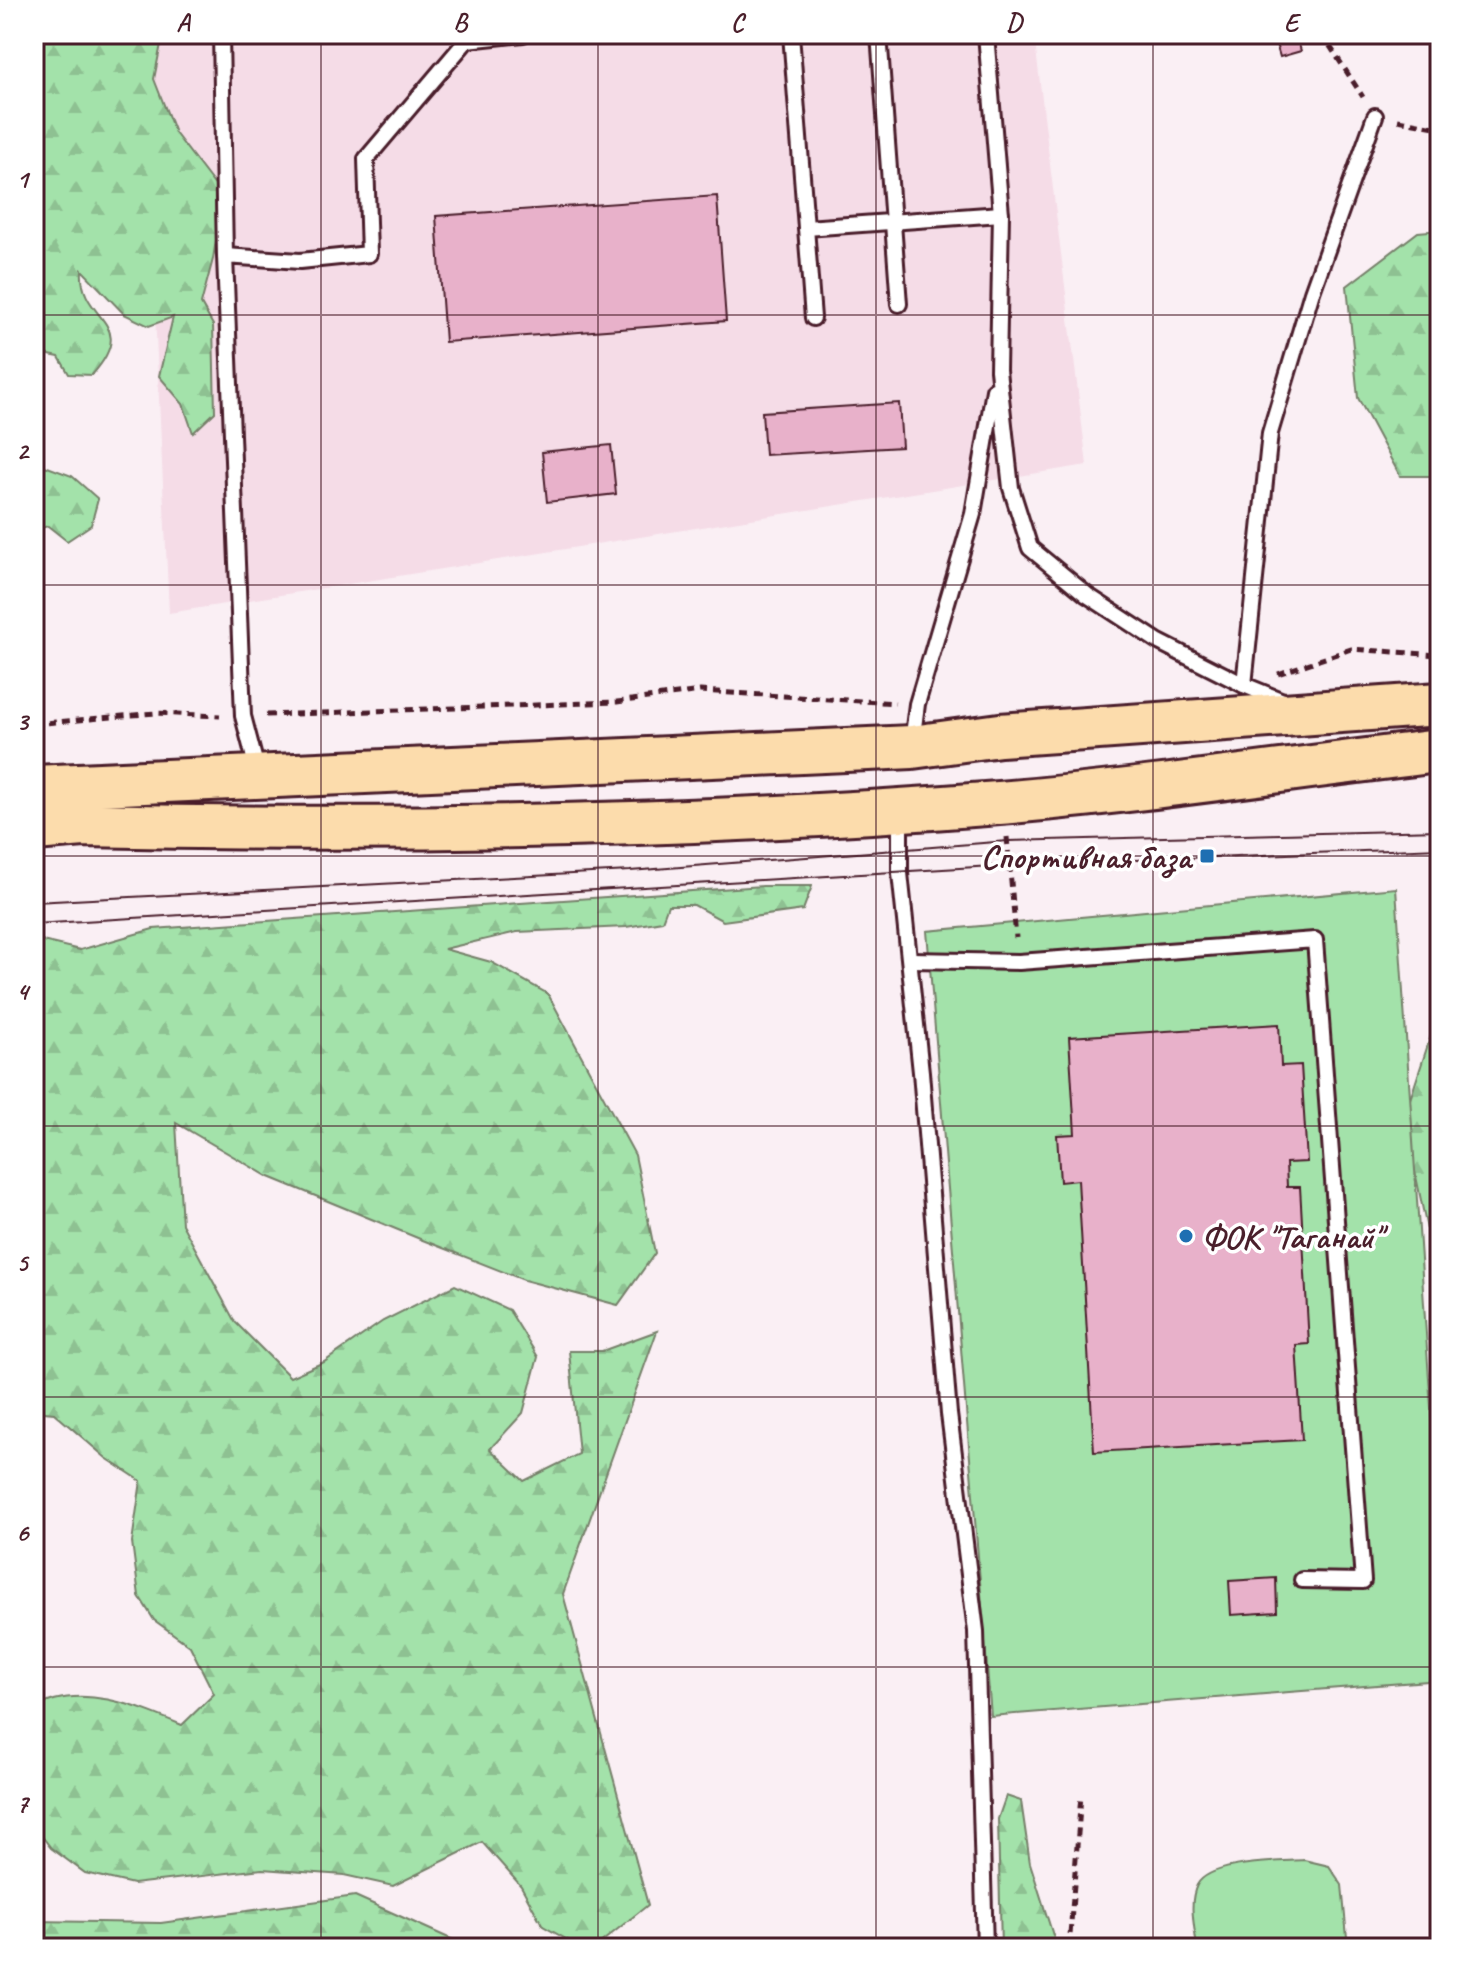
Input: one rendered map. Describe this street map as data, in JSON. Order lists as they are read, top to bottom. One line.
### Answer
{"places":{"transit":["Спортивная база"],"other":["ФОК \"Таганай\""]},"grid":{"columns":["A","B","C","D","E"],"rows":["1","2","3","4","5","6","7"]}}
